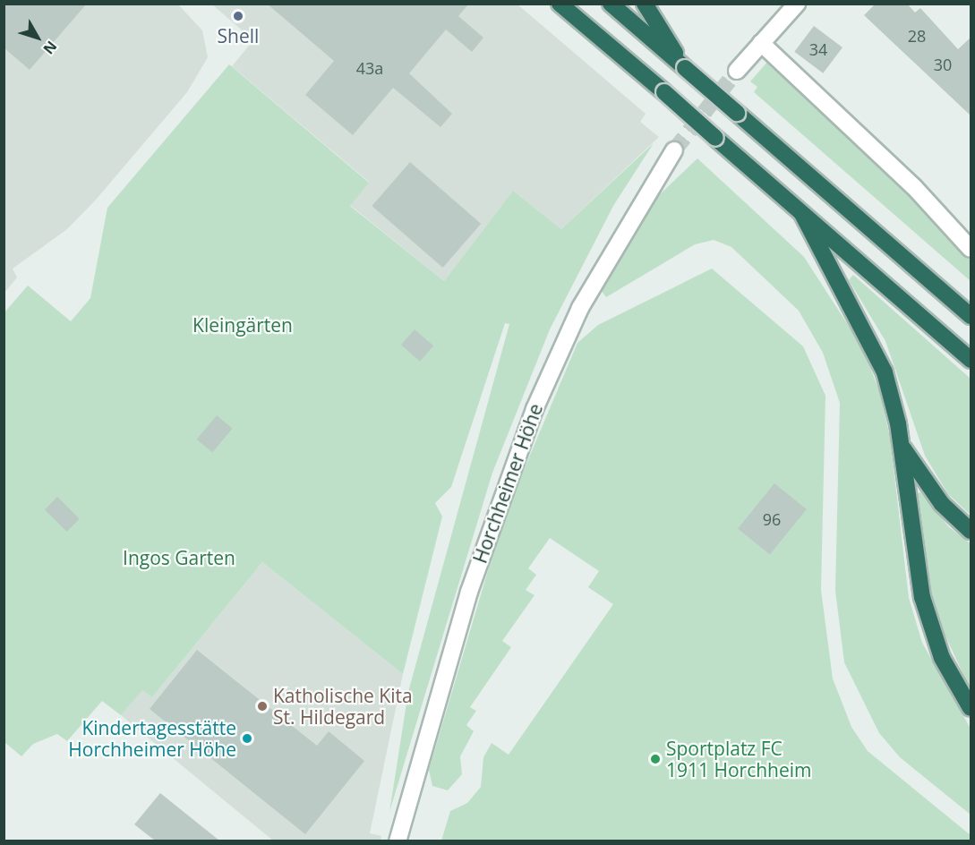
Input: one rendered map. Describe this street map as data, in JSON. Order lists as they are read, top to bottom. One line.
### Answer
{"streets":{"street":["Horchheimer Höhe"]},"parks":["Kleingärten","Ingos Garten"],"places":["Shell","Katholische Kita St. Hildegard","Kindertagesstätte Horchheimer Höhe","Sportplatz FC 1911 Horchheim"],"house_numbers":["28","34","30","43a","96"],"north":"bottom right"}
